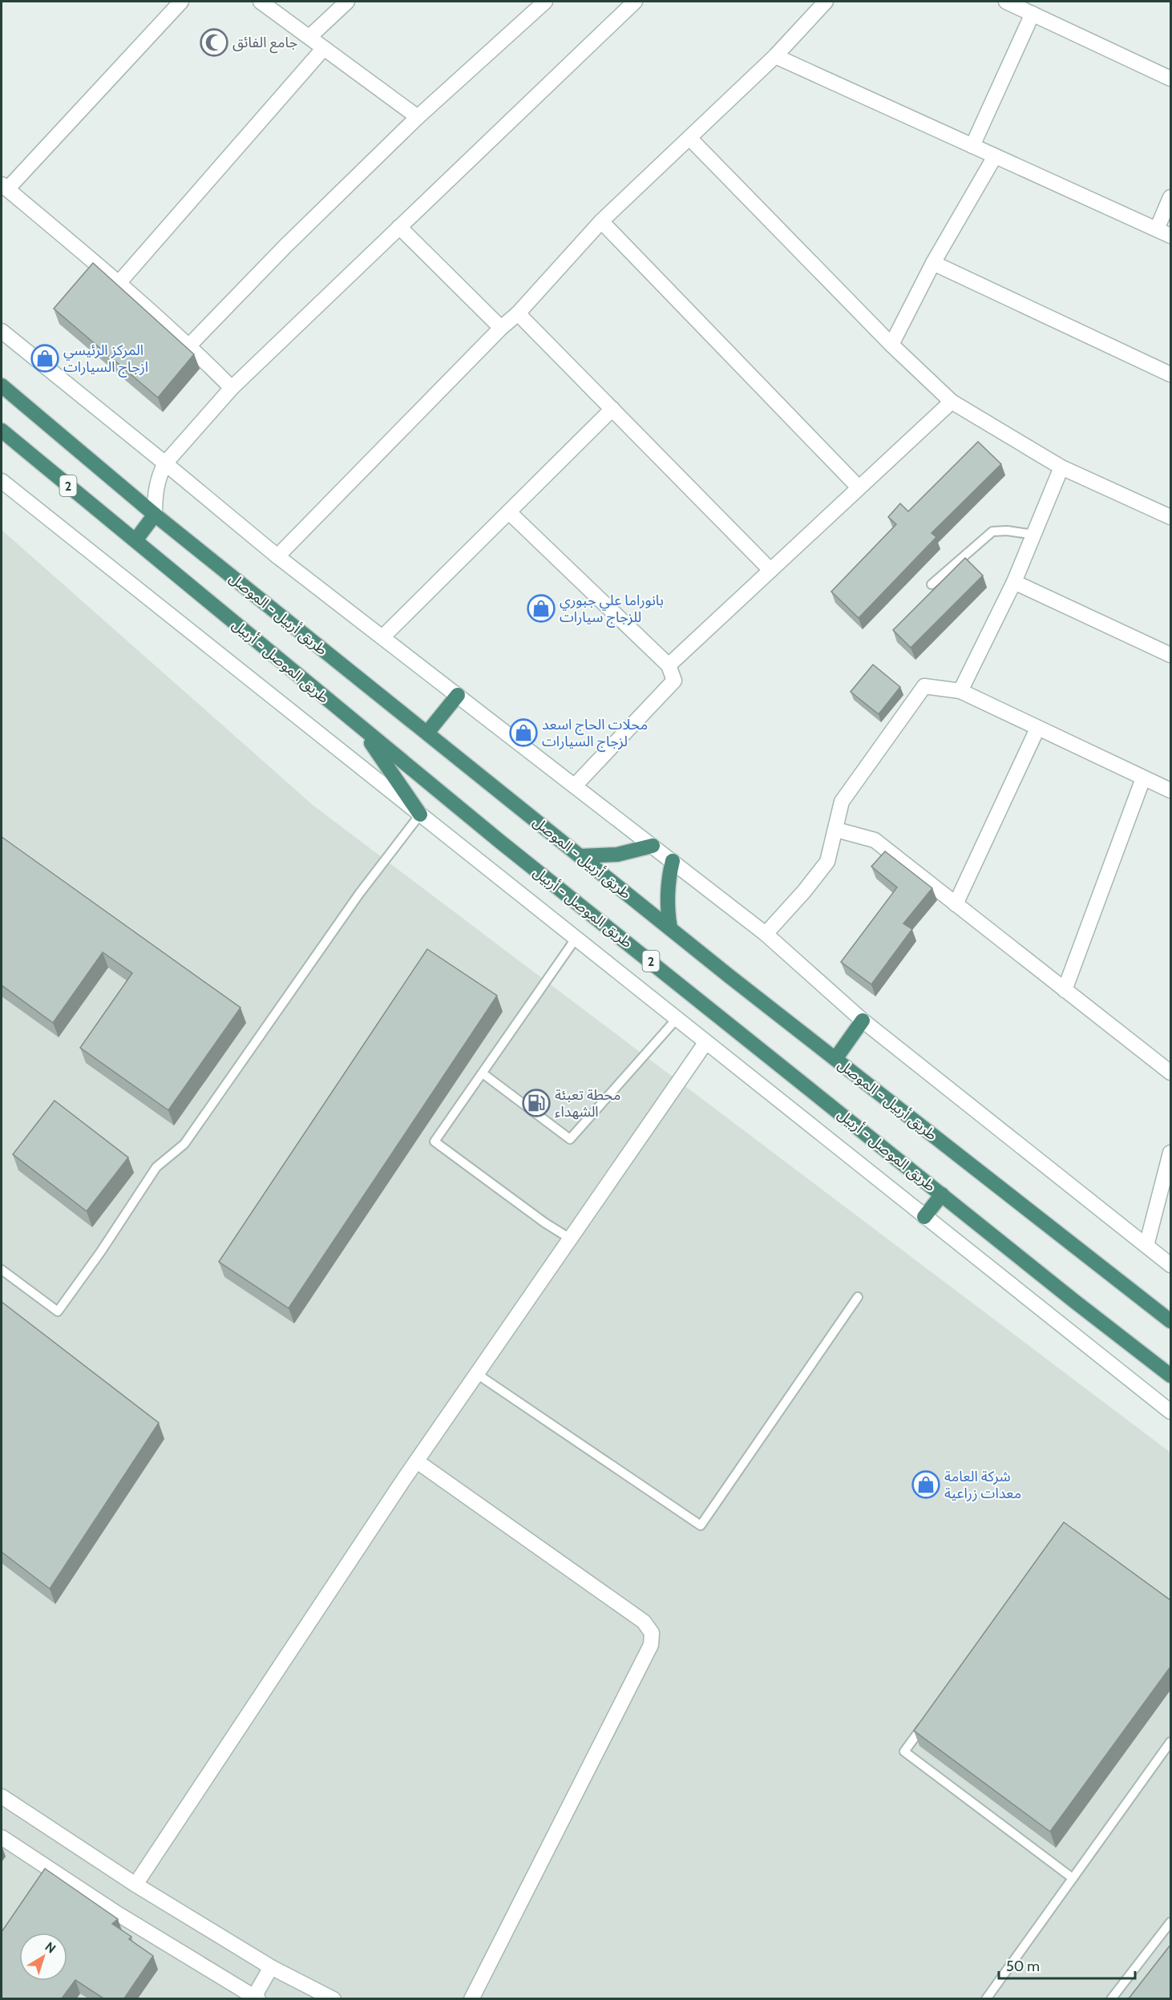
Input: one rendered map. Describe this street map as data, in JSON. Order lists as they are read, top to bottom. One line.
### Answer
{"streets":{"highway":["2","طريق أربيل - الموصل","طريق الموصل - أربيل"]},"places":{"mosque":["جامع الفائق"],"shop":["المركز الرئيسي ازجاج السيارات","بانوراما علي جبوري للزجاج سيارات","محلات الحاج اسعد لزجاج السيارات","شركة العامة معدات زراعية"],"fuel station":["محطة تعبئة الشهداء"]},"scale_bar":"50 m","north":"top right"}
